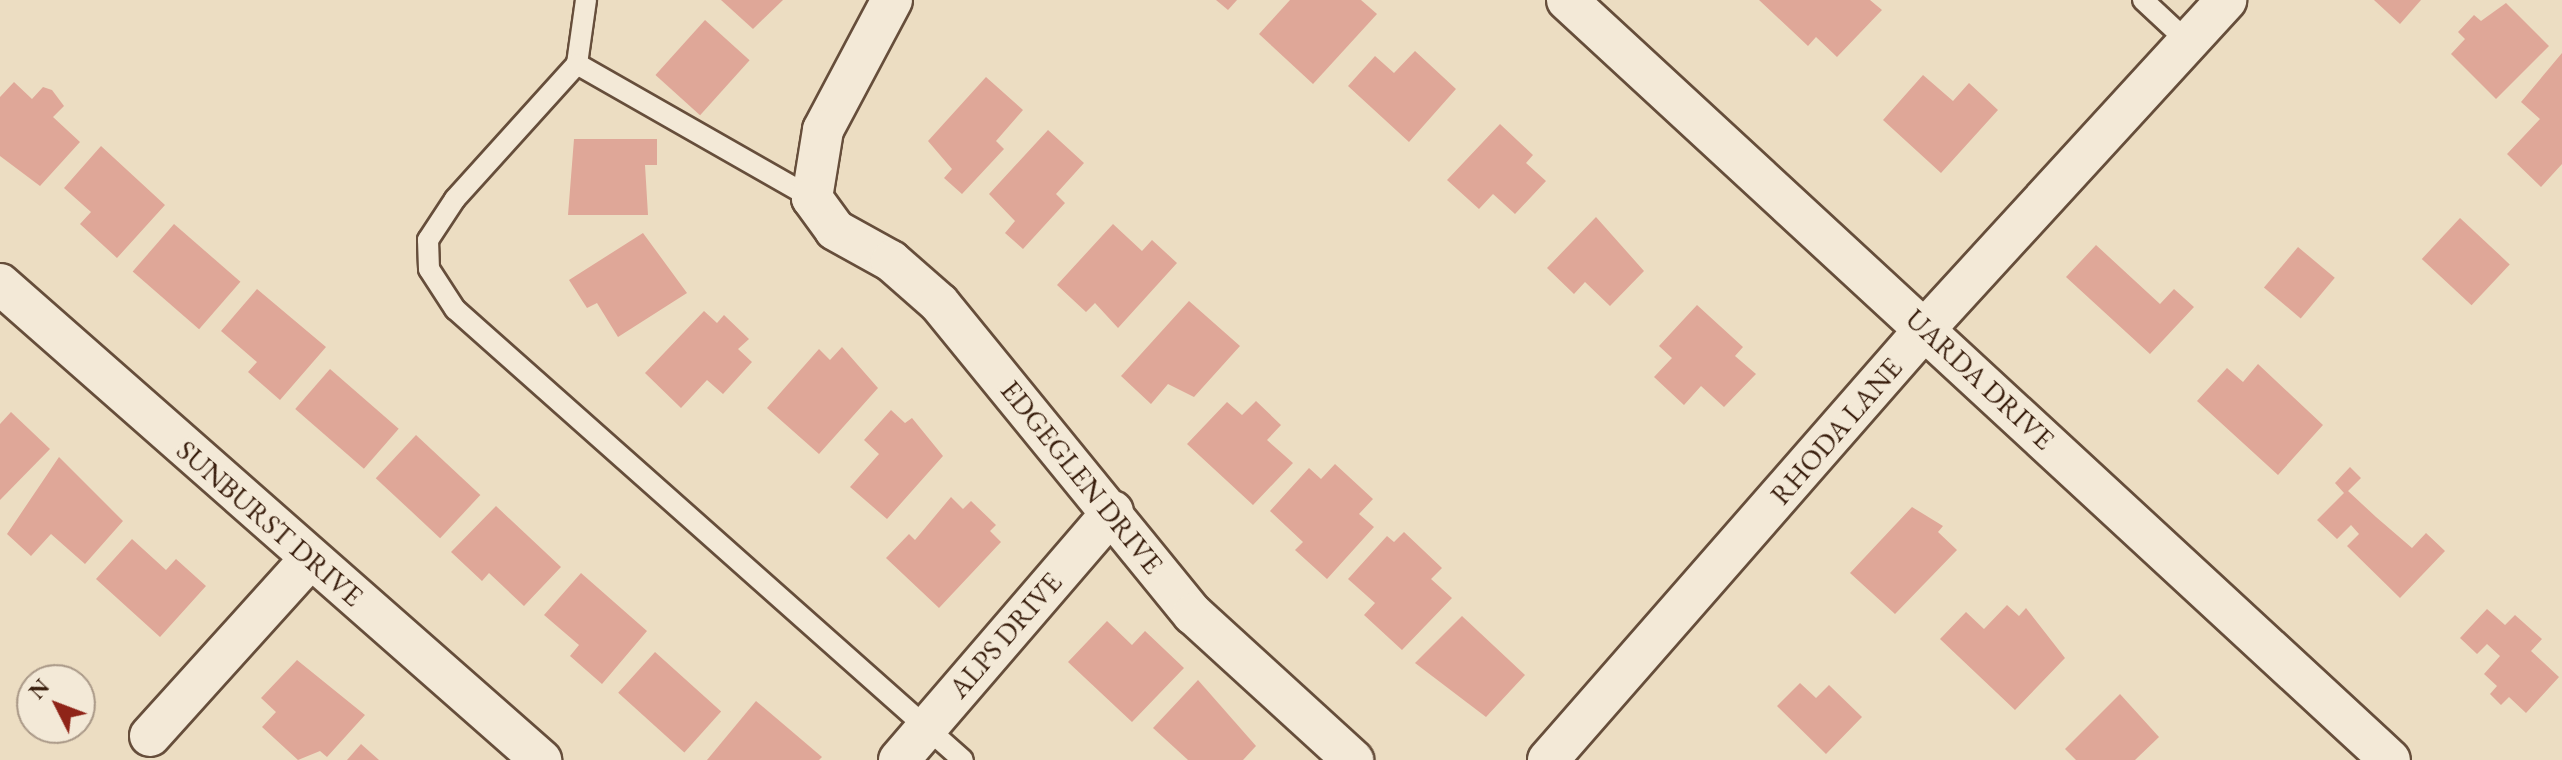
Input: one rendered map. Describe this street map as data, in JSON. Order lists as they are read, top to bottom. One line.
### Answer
{"streets":{"street":["UARDA DRIVE","RHODA LANE","EDGEGLEN DRIVE","SUNBURST DRIVE","ALPS DRIVE"]},"crossings":[["UARDA DRIVE","RHODA LANE"],["EDGEGLEN DRIVE","ALPS DRIVE"]],"north":"top left"}
